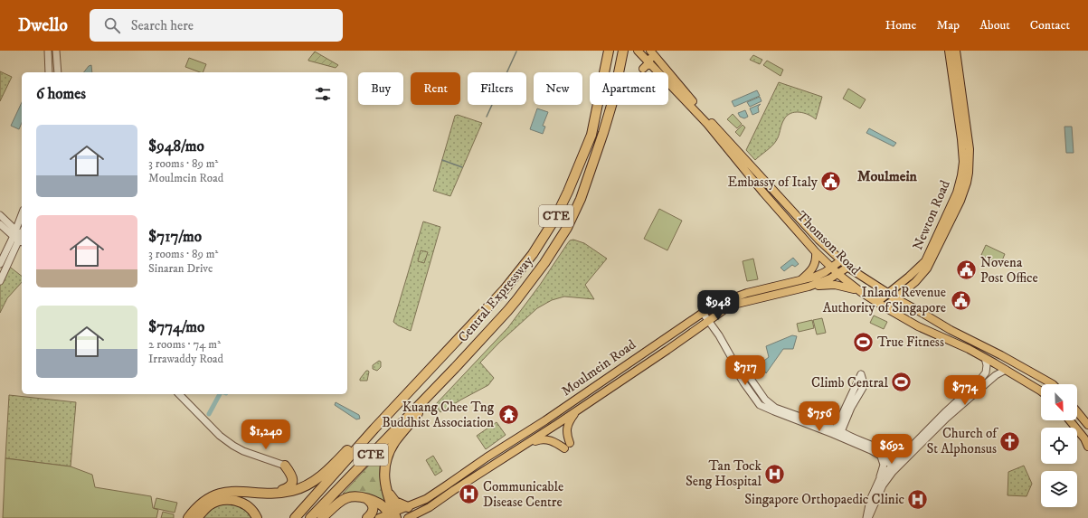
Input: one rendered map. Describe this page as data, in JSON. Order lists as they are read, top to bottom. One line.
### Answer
{"streets":{"highway":["CTE","Central Expressway"],"main road":["Newton Road","Thomson Road","Moulmein Road"]},"crossings":[["Newton Road","Thomson Road"],["Thomson Road","Moulmein Road"]],"districts":["Moulmein"],"places":{"public building":["Embassy of Italy","Novena Post Office","Inland Revenue Authority of Singapore"],"sports":["True Fitness","Climb Central"],"temple":["Kuang Chee Tng Buddhist Association"],"church":["Church of St Alphonsus"],"hospital":["Tan Tock Seng Hospital","Communicable Disease Centre","Singapore Orthopaedic Clinic"]},"north":"bottom right","page":{"header":"Dwello","search":"Search here","nav":["Home","Map","About","Contact"],"chip":["Buy","Rent","Filters","New","Apartment"],"heading":"6 homes","list":[{"name":"$948/mo","note":"3 rooms · 89 m² · Moulmein Road"},{"name":"$717/mo","note":"3 rooms · 89 m² · Sinaran Drive"},{"name":"$774/mo","note":"2 rooms · 74 m² · Irrawaddy Road"}],"price":["$948","$717","$774","$756","$1,240","$692"]}}
